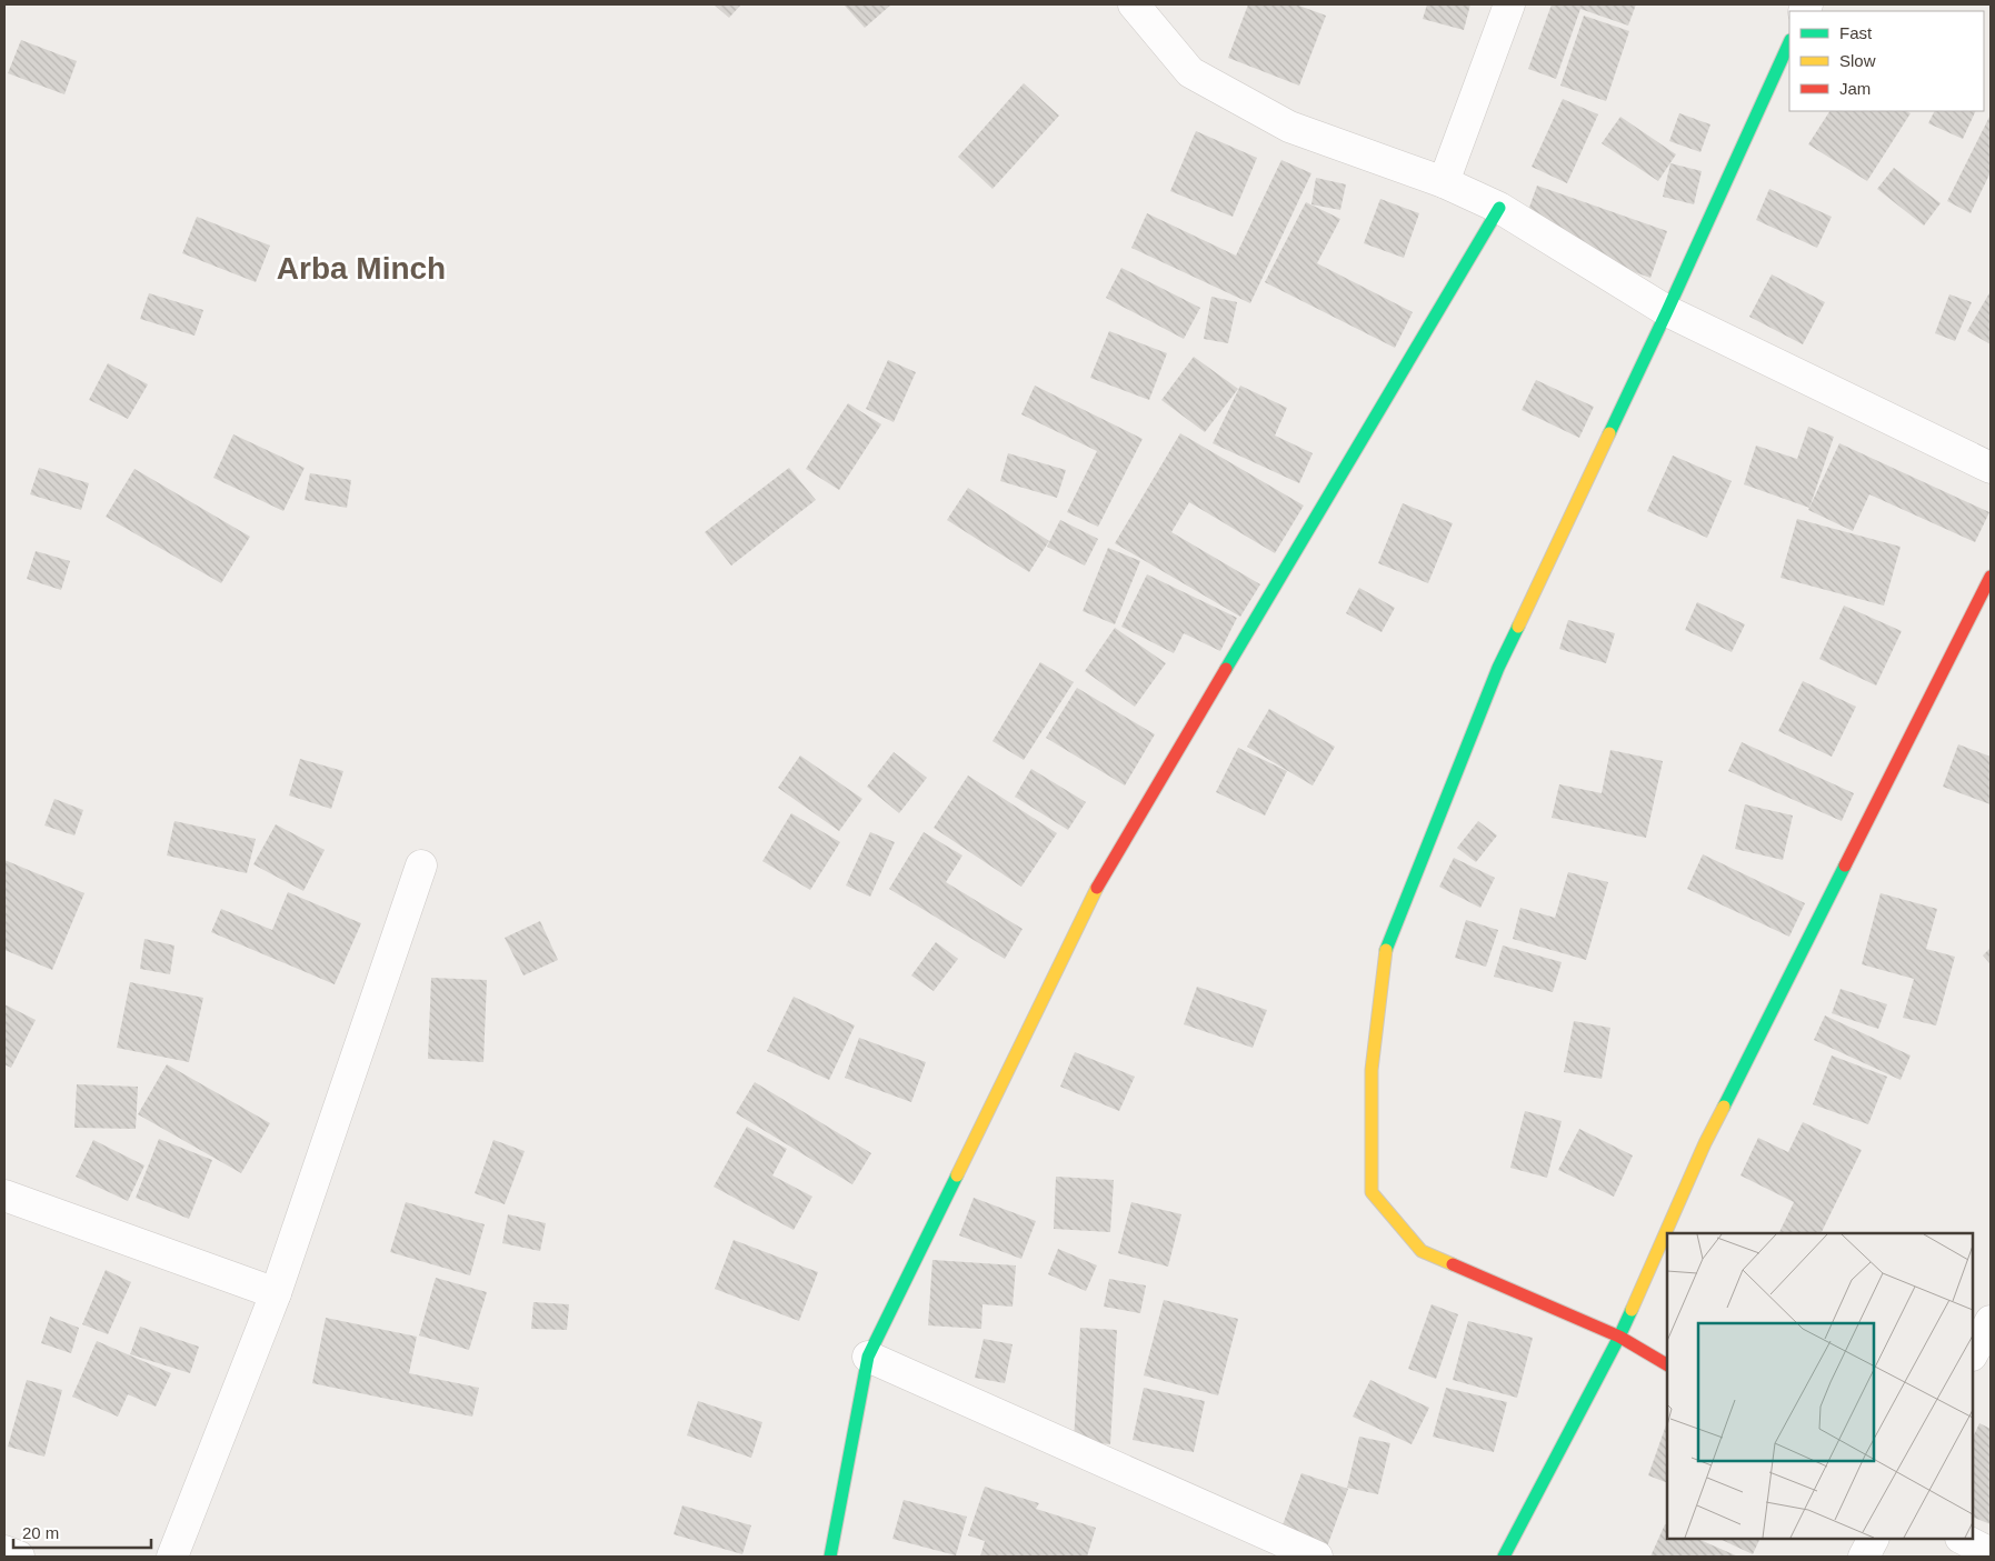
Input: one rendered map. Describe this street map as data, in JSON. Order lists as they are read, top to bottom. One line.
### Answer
{"districts":["Arba Minch"],"legend":["Fast","Slow","Jam"],"scale_bar":"20 m"}
